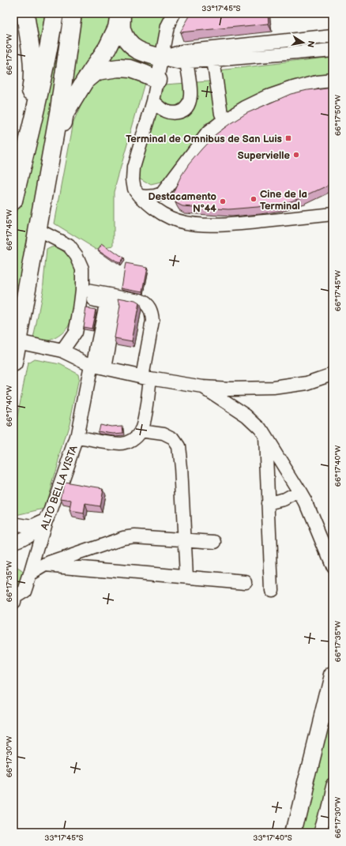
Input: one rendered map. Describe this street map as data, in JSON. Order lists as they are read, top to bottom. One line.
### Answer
{"streets":{"street":["ALTO BELLA VISTA"]},"places":{"transit":["Terminal de Omnibus de San Luis"],"other":["Supervielle","Cine de la Terminal","Destacamento N°44"]},"north":"right","coordinates":["33°17'45\"S","66°17'50\"W","66°17'45\"W","66°17'40\"W","66°17'35\"W","66°17'30\"W","33°17'40\"S"]}
